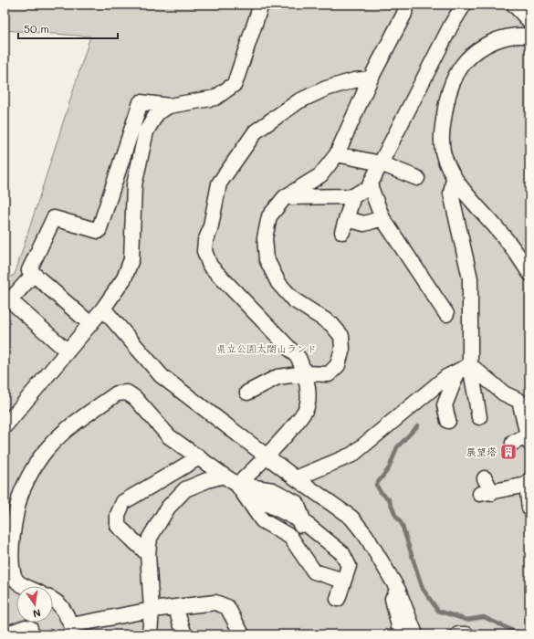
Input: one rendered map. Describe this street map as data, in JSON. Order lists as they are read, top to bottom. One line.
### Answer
{"parks":["県立公園太閤山ランド"],"places":{"building":["展望塔"]},"scale_bar":"50 m","north":"bottom"}
